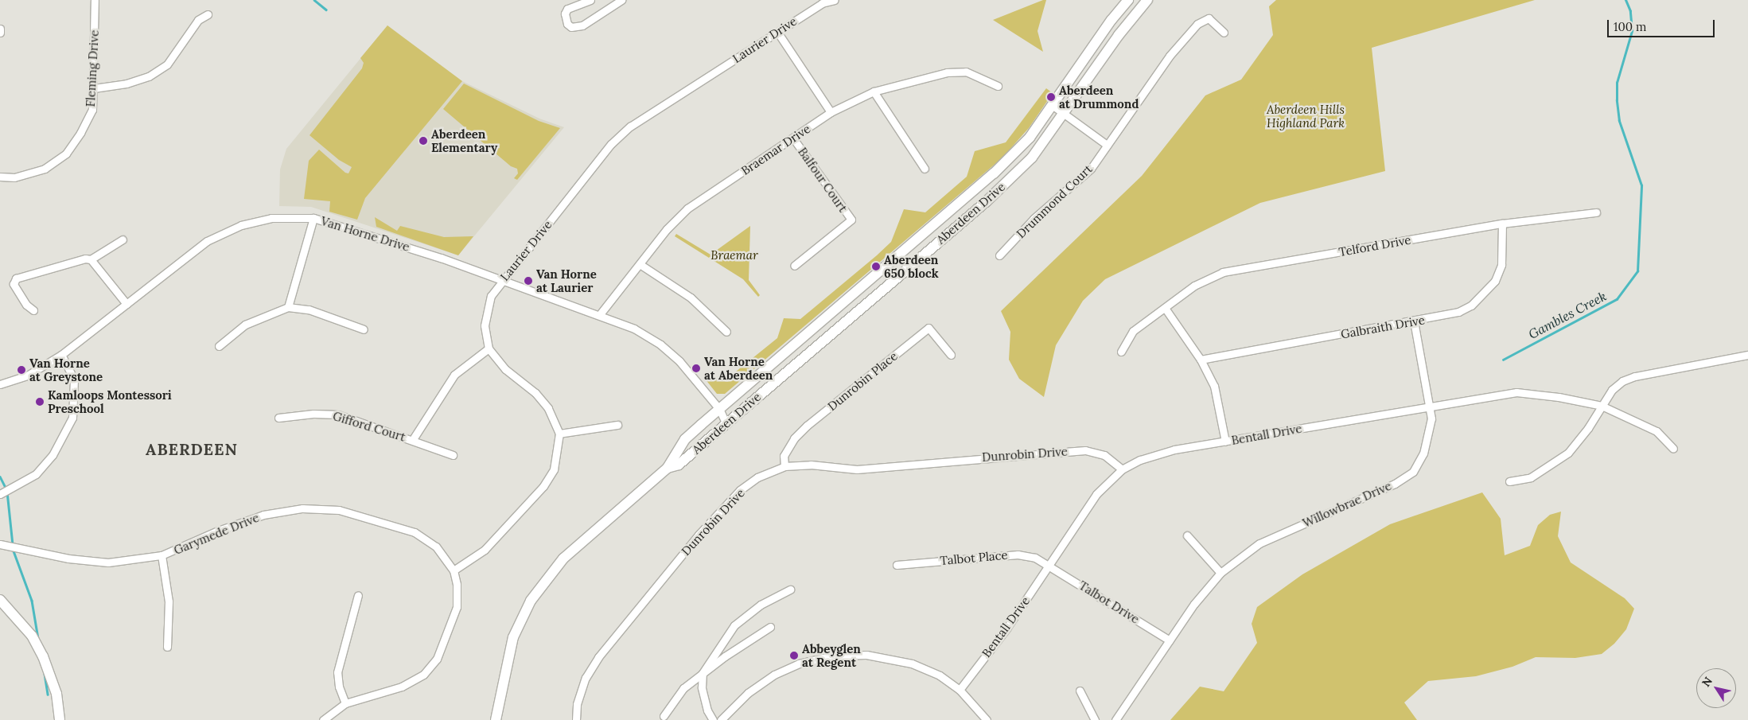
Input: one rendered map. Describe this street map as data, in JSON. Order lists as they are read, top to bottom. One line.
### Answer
{"streets":{"main road":["Aberdeen Drive"],"street":["Laurier Drive","Fleming Drive","Braemar Drive","Balfour Court","Drummond Court","Van Horne Drive","Telford Drive","Galbraith Drive","Dunrobin Place","Gifford Court","Bentall Drive","Dunrobin Drive","Willowbrae Drive","Garymede Drive","Talbot Place","Talbot Drive"]},"crossings":[["Laurier Drive","Van Horne Drive"],["Laurier Drive","Gifford Court"],["Braemar Drive","Balfour Court"],["Braemar Drive","Van Horne Drive"],["Aberdeen Drive","Van Horne Drive"],["Telford Drive","Galbraith Drive"],["Galbraith Drive","Willowbrae Drive"],["Dunrobin Place","Dunrobin Drive"],["Bentall Drive","Dunrobin Drive"],["Bentall Drive","Willowbrae Drive"],["Bentall Drive","Talbot Place"],["Bentall Drive","Talbot Drive"],["Willowbrae Drive","Talbot Drive"],["Talbot Place","Talbot Drive"]],"districts":["ABERDEEN"],"water":["Gambles Creek"],"parks":["Aberdeen Hills Highland Park","Braemar"],"places":["Aberdeen at Drummond","Aberdeen Elementary","Aberdeen 650 block","Van Horne at Laurier","Van Horne at Aberdeen","Van Horne at Greystone","Kamloops Montessori Preschool","Abbeyglen at Regent"],"scale_bar":"100 m","north":"top left"}
